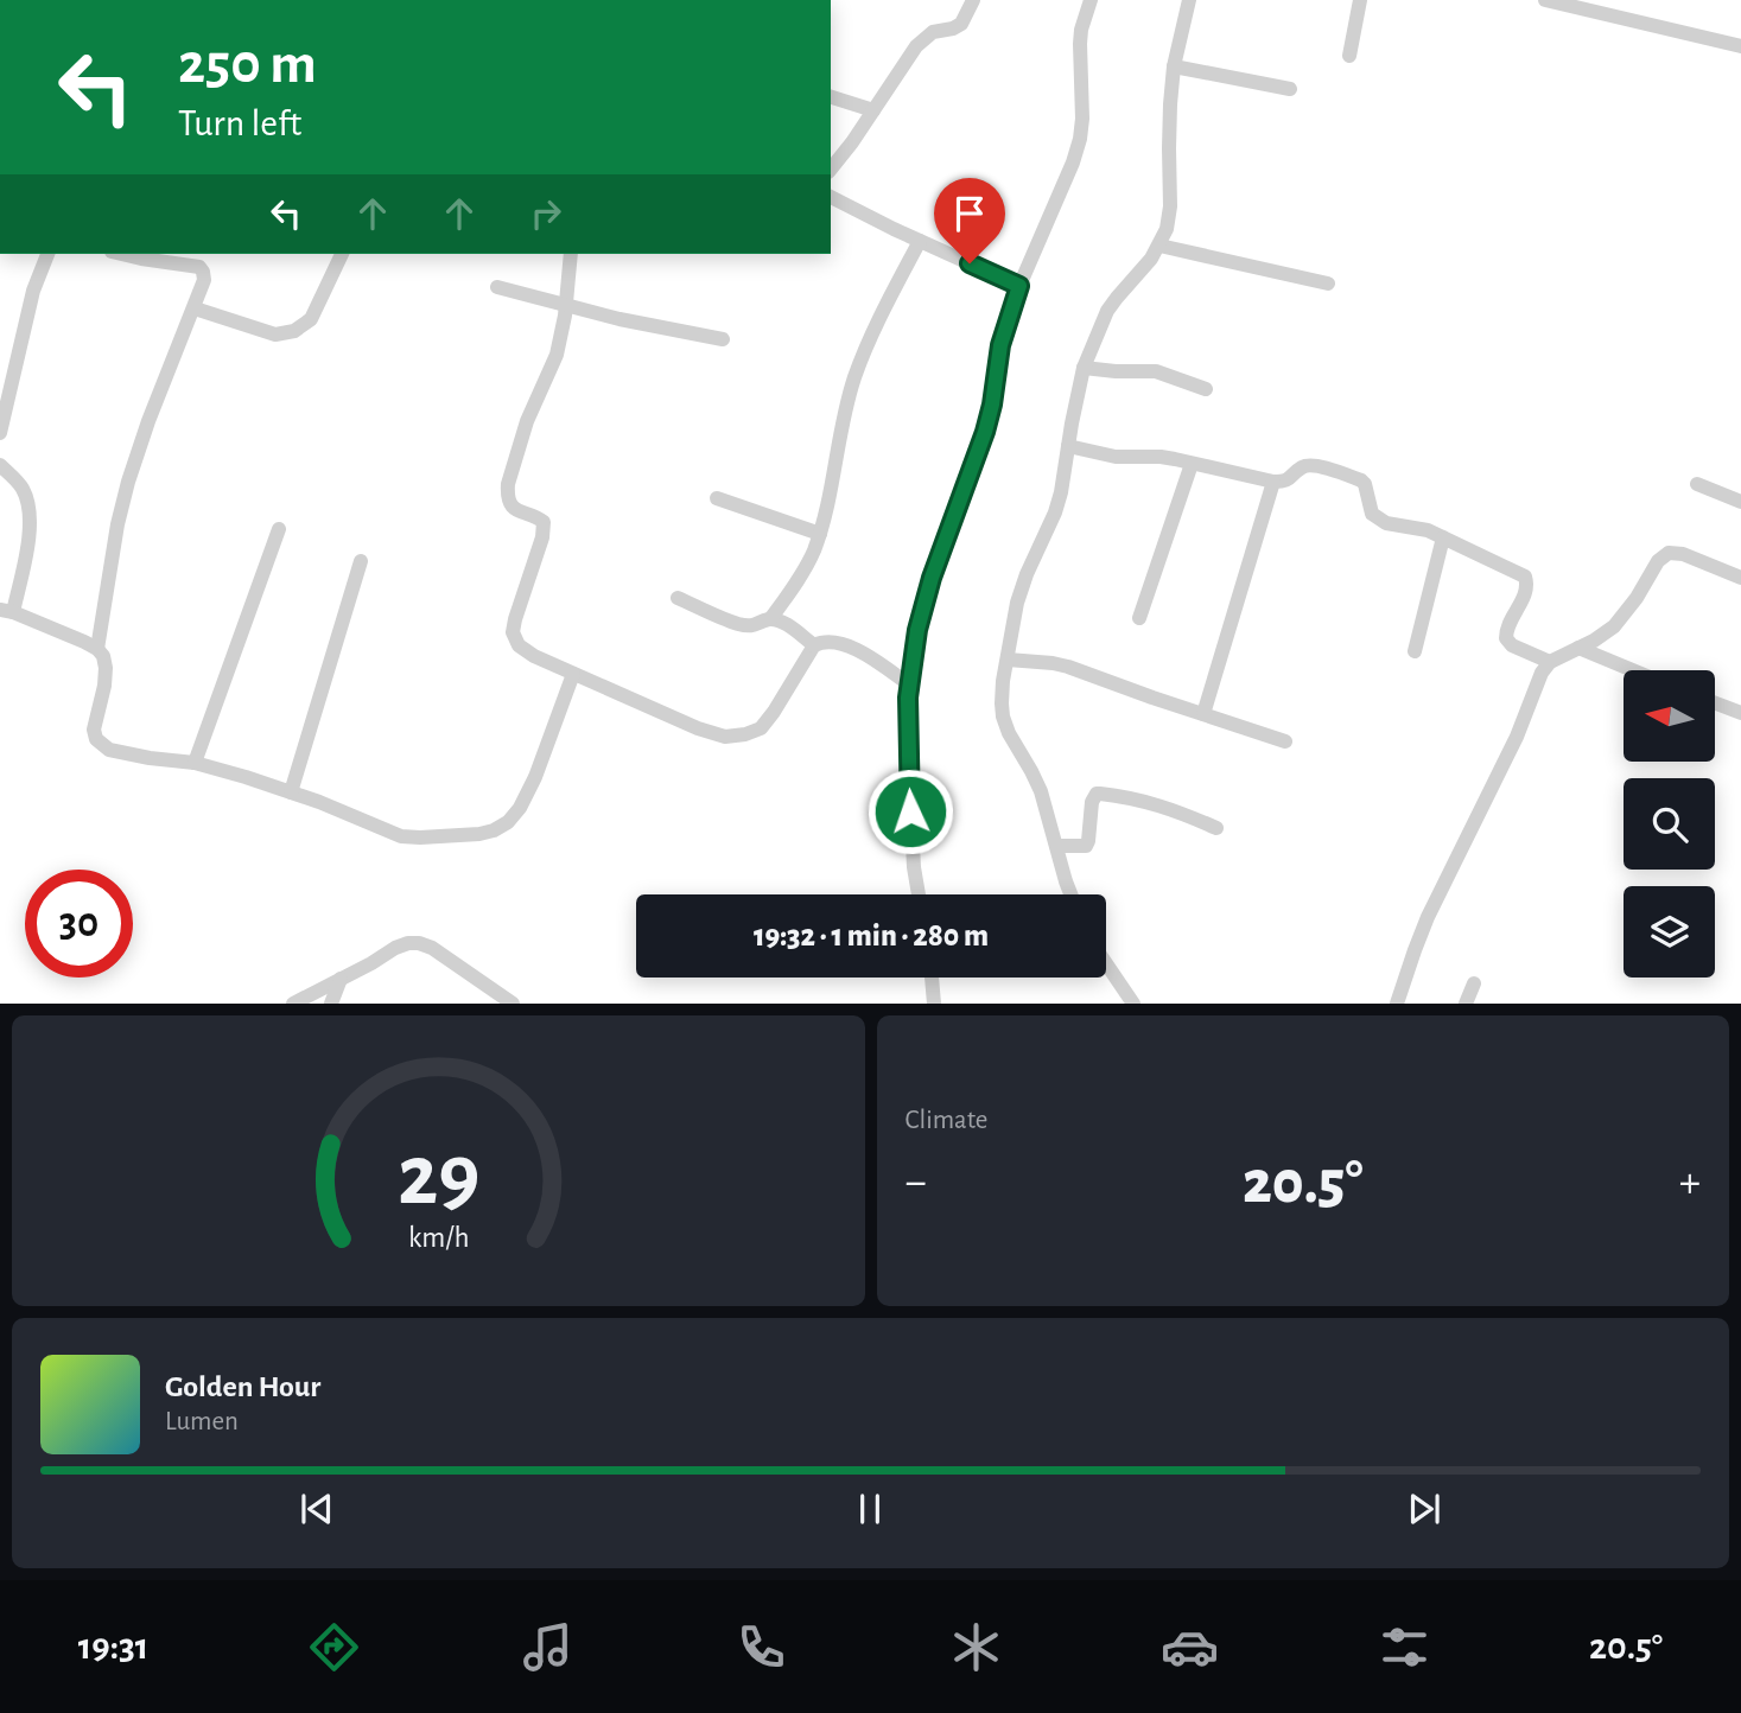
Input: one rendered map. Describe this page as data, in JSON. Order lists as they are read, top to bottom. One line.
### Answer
{"north":"left","page":{"turn":["250 m","Turn left"],"limit":"30","trip":"19:32 · 1 min · 280 m","tile":"Climate","heat":["−","20.5°","+"],"song":["Golden Hour","Lumen"],"tabs":["19:31","20.5°"],"gauge":["29","km/h"]}}
